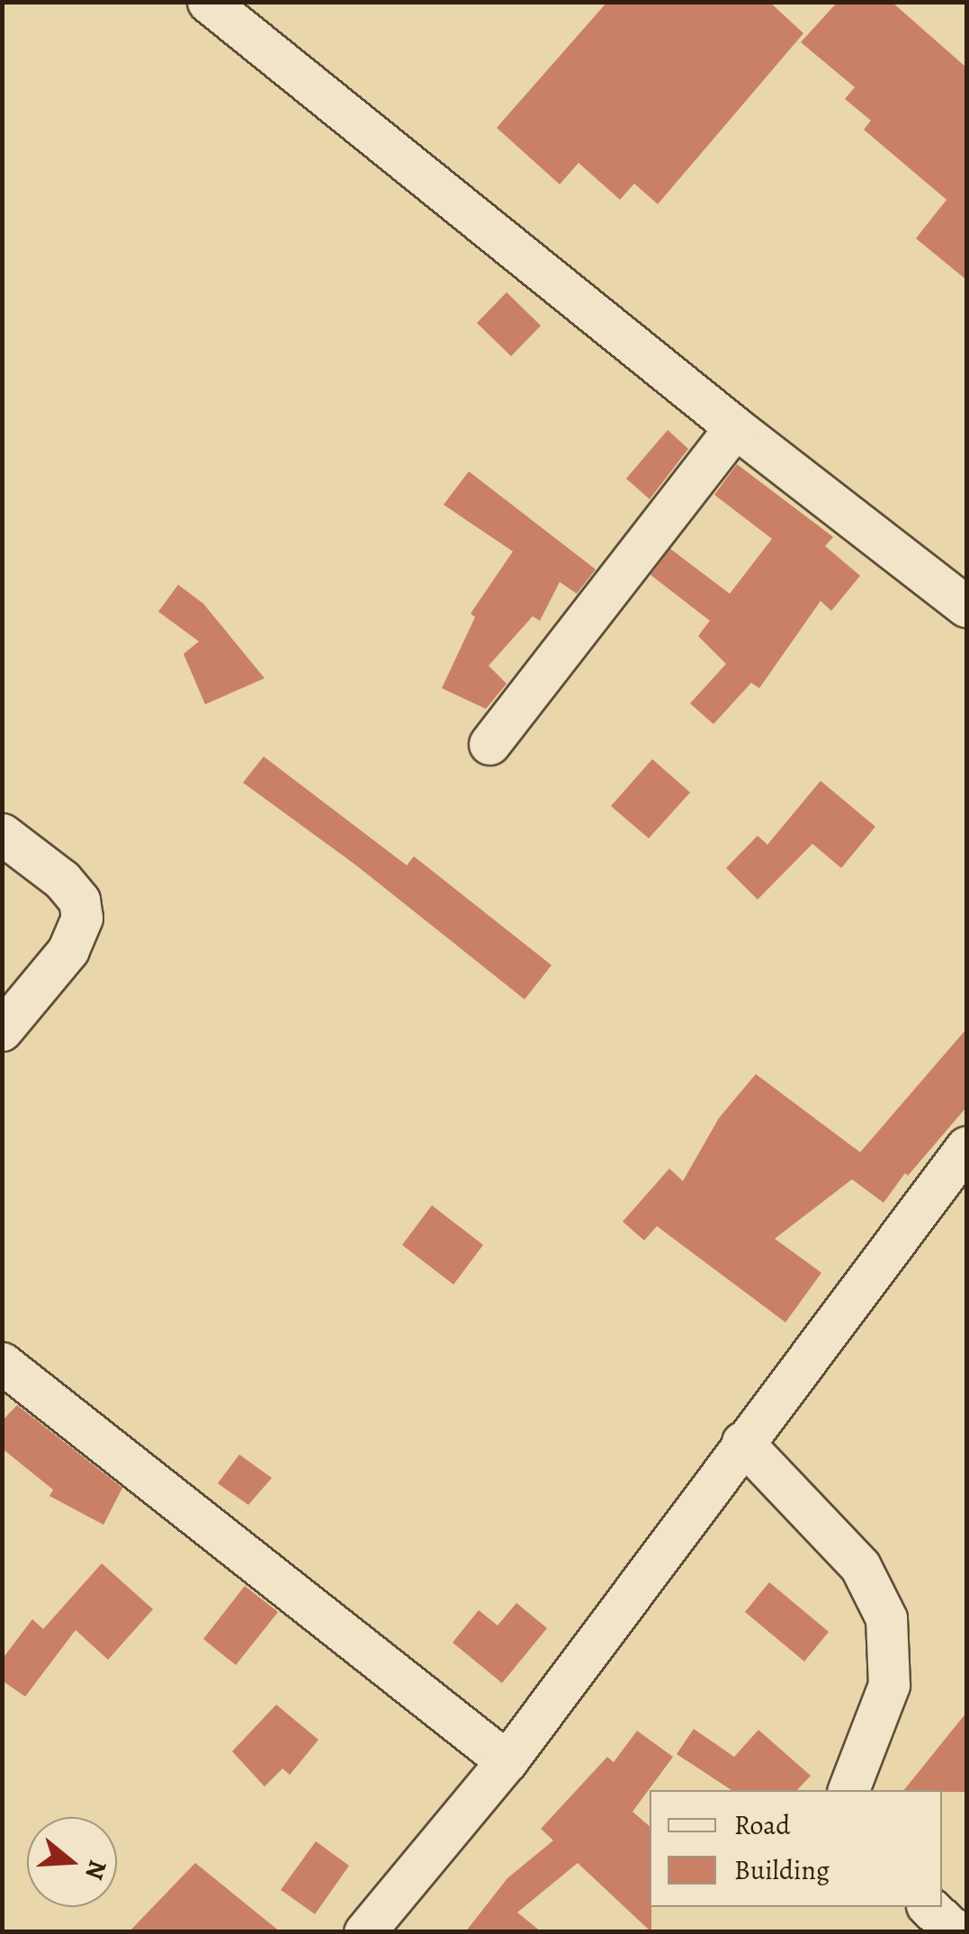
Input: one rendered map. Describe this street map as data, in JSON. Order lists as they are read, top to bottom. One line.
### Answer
{"legend":["Road","Building"],"north":"right"}
